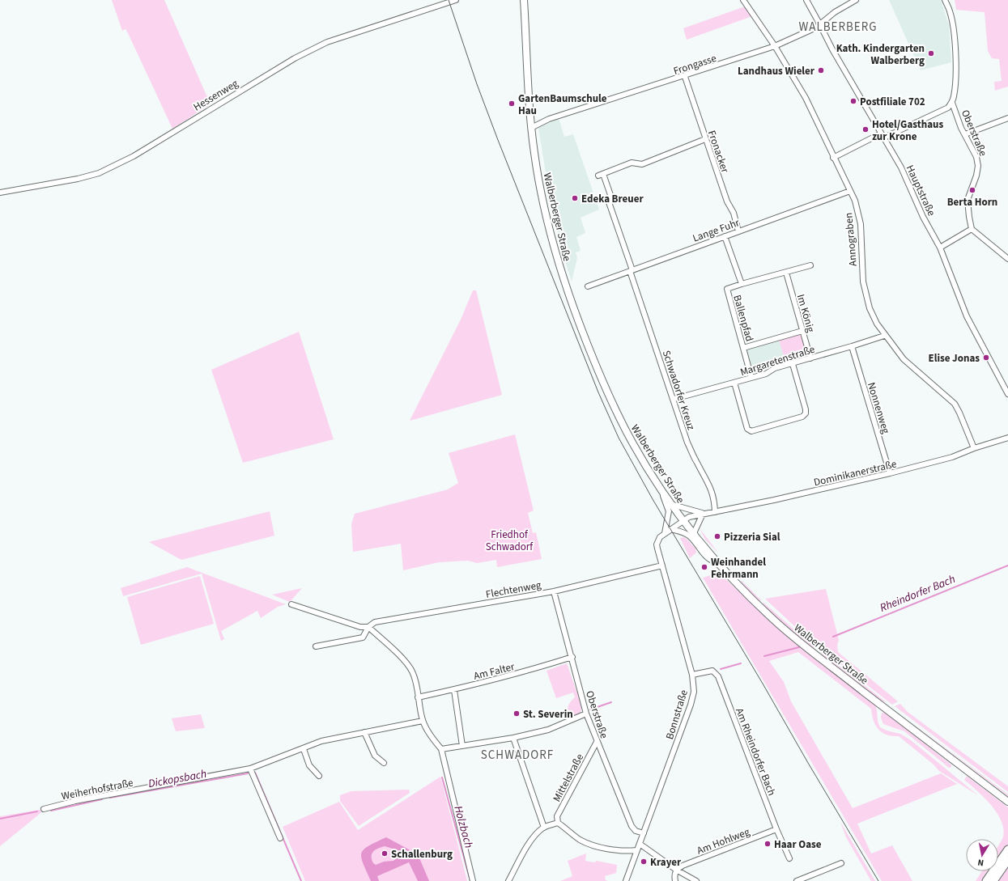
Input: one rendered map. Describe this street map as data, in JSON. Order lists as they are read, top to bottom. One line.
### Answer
{"streets":{"main road":["Walberberger Straße"],"street":["Frongasse","Hessenweg","Oberstraße","Fronacker","Hauptstraße","Lange Fuhr","Annograben","Im König","Ballenpfad","Margaretenstraße","Schwadorfer Kreuz","Nonnenweg","Dominikanerstraße","Flechtenweg","Am Falter","Bonnstraße","Am Rheindorfer Bach","Mittelstraße","Weiherhofstraße","Am Hohlweg"]},"crossings":[["Frongasse","Fronacker"],["Frongasse","Hauptstraße"],["Frongasse","Walberberger Straße"],["Frongasse","Annograben"],["Oberstraße","Flechtenweg"],["Oberstraße","Am Falter"],["Oberstraße","Bonnstraße"],["Oberstraße","Mittelstraße"],["Fronacker","Lange Fuhr"],["Fronacker","Schwadorfer Kreuz"],["Walberberger Straße","Dominikanerstraße"],["Walberberger Straße","Bonnstraße"],["Lange Fuhr","Annograben"],["Lange Fuhr","Ballenpfad"],["Lange Fuhr","Schwadorfer Kreuz"],["Annograben","Margaretenstraße"],["Annograben","Dominikanerstraße"],["Im König","Margaretenstraße"],["Ballenpfad","Margaretenstraße"],["Margaretenstraße","Schwadorfer Kreuz"],["Margaretenstraße","Nonnenweg"],["Schwadorfer Kreuz","Dominikanerstraße"],["Nonnenweg","Dominikanerstraße"],["Dominikanerstraße","Bonnstraße"],["Flechtenweg","Bonnstraße"],["Bonnstraße","Am Rheindorfer Bach"],["Am Rheindorfer Bach","Am Hohlweg"]],"districts":["WALBERBERG","SCHWADORF"],"water":["Rheindorfer Bach","Dickopsbach","Holzbach"],"parks":["Friedhof Schwadorf"],"places":["Kath. Kindergarten Walberberg","Landhaus Wieler","Postfiliale 702","GartenBaumschule Hau","Hotel/Gasthaus zur Krone","Berta Horn","Edeka Breuer","Elise Jonas","Pizzeria Sial","Weinhandel Fehrmann","St. Severin","Haar Oase","Schallenburg","Krayer"],"north":"bottom"}
